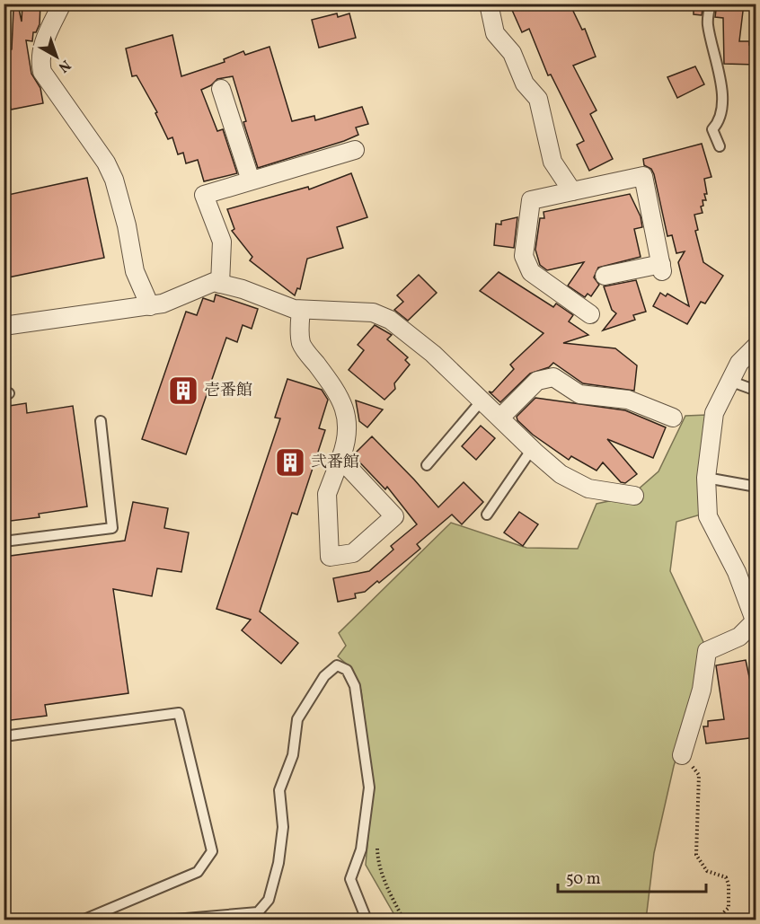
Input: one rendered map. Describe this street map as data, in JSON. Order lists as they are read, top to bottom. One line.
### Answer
{"places":{"building":["壱番館","弐番館"]},"scale_bar":"50 m","north":"bottom right"}
